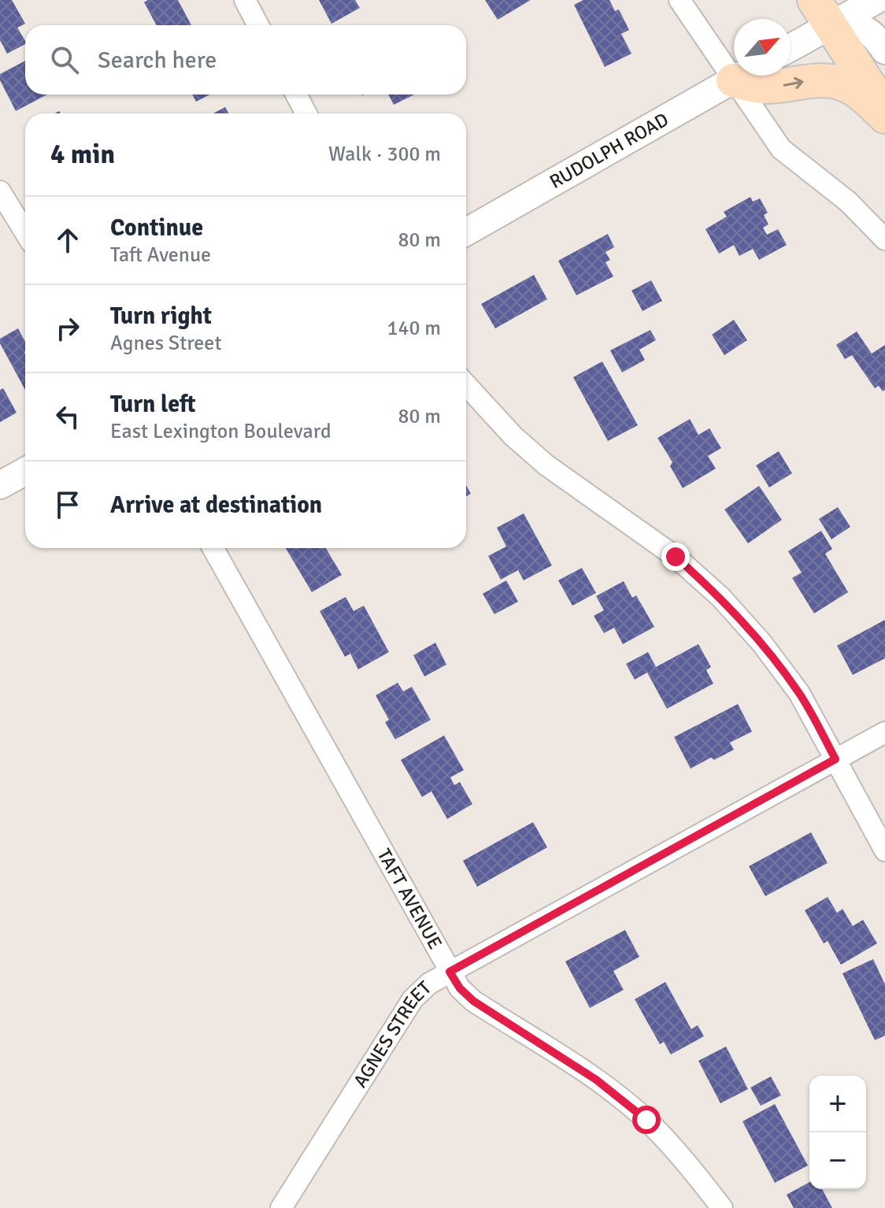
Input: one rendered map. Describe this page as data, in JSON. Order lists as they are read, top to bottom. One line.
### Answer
{"streets":{"street":["RUDOLPH ROAD","TAFT AVENUE","AGNES STREET"]},"crossings":[["TAFT AVENUE","AGNES STREET"]],"north":"top right","page":{"search":"Search here","heading":["4 min","Walk · 300 m"],"list":[["Continue","Taft Avenue","80 m"],["Turn right","Agnes Street","140 m"],["Turn left","East Lexington Boulevard","80 m"],"Arrive at destination"],"map_buttons":["+","−"]}}
